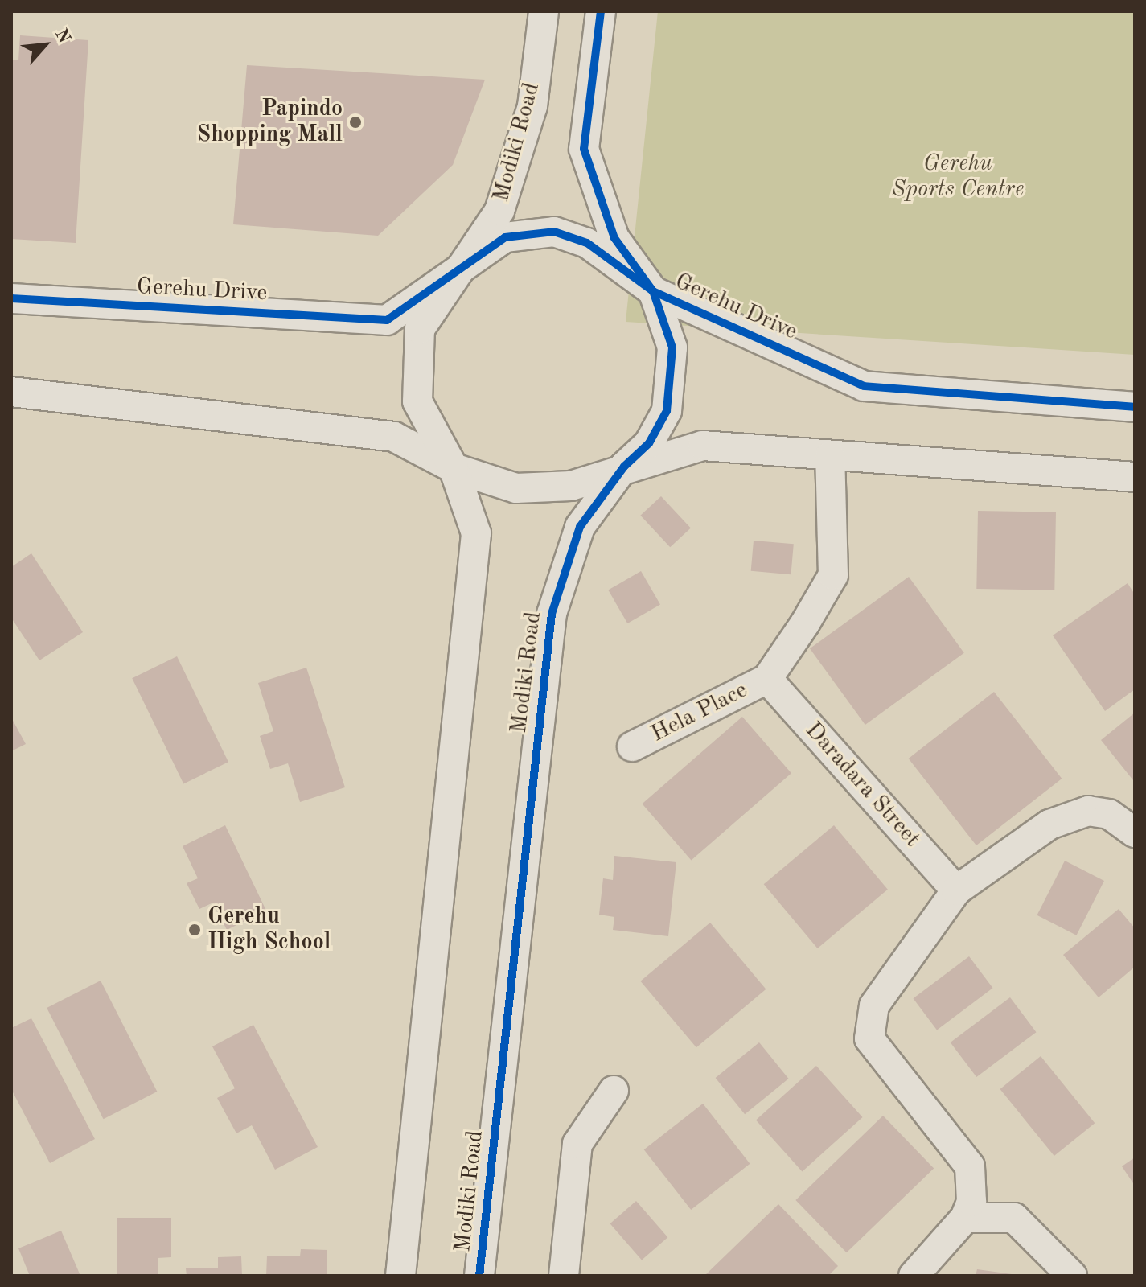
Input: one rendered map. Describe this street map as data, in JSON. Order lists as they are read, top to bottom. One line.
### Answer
{"streets":{"street":["Modiki Road","Gerehu Drive","Hela Place","Daradara Street"]},"crossings":[["Modiki Road","Gerehu Drive"],["Hela Place","Daradara Street"]],"parks":["Gerehu Sports Centre"],"places":["Papindo Shopping Mall","Gerehu High School"],"north":"top right"}
